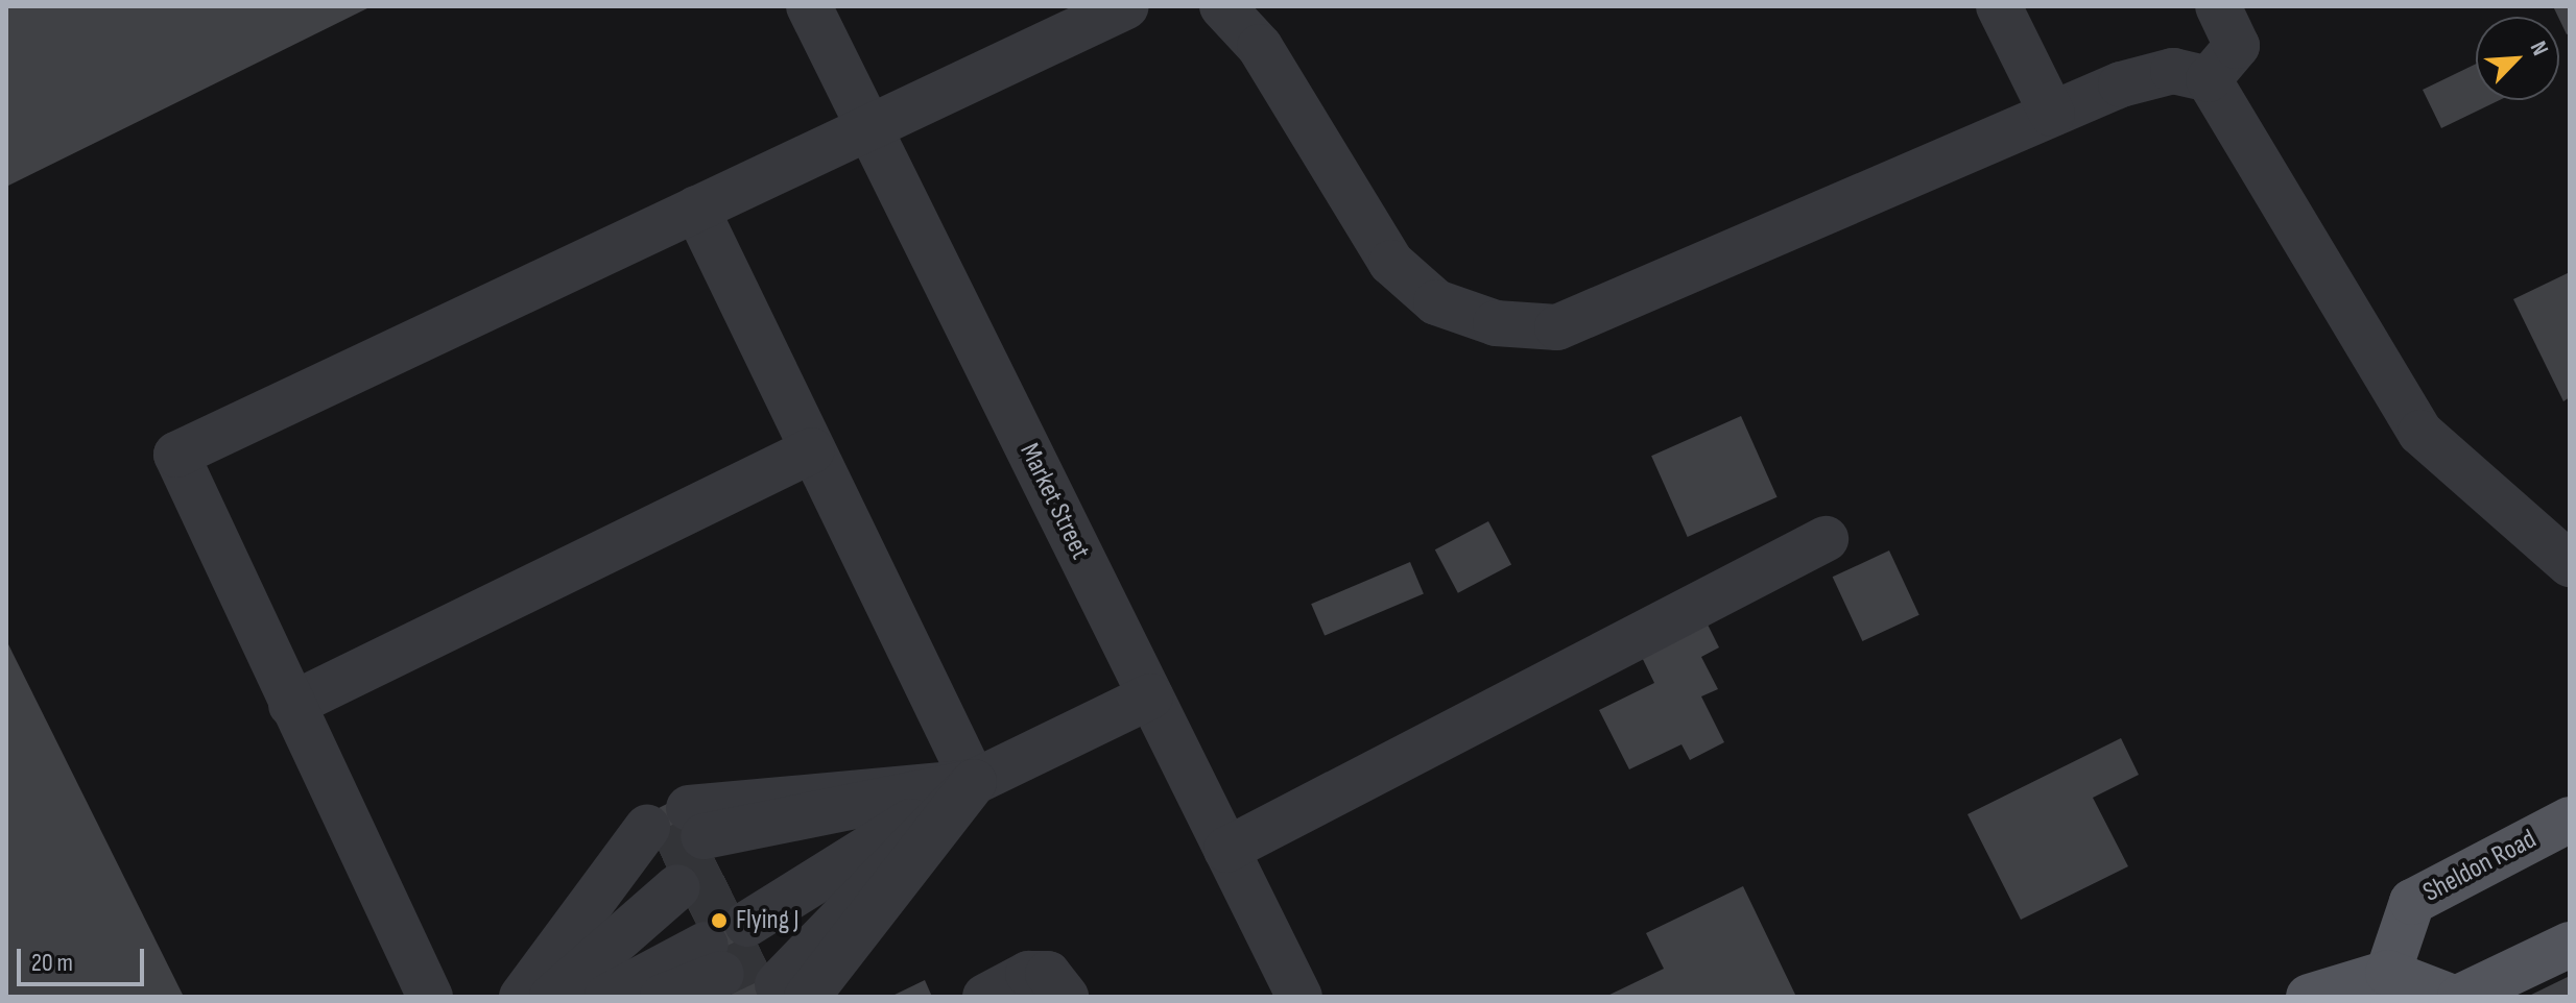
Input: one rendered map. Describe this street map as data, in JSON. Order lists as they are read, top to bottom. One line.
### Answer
{"streets":{"main road":["Sheldon Road"],"street":["Market Street"]},"places":["Flying J"],"scale_bar":"20 m","north":"top right"}
